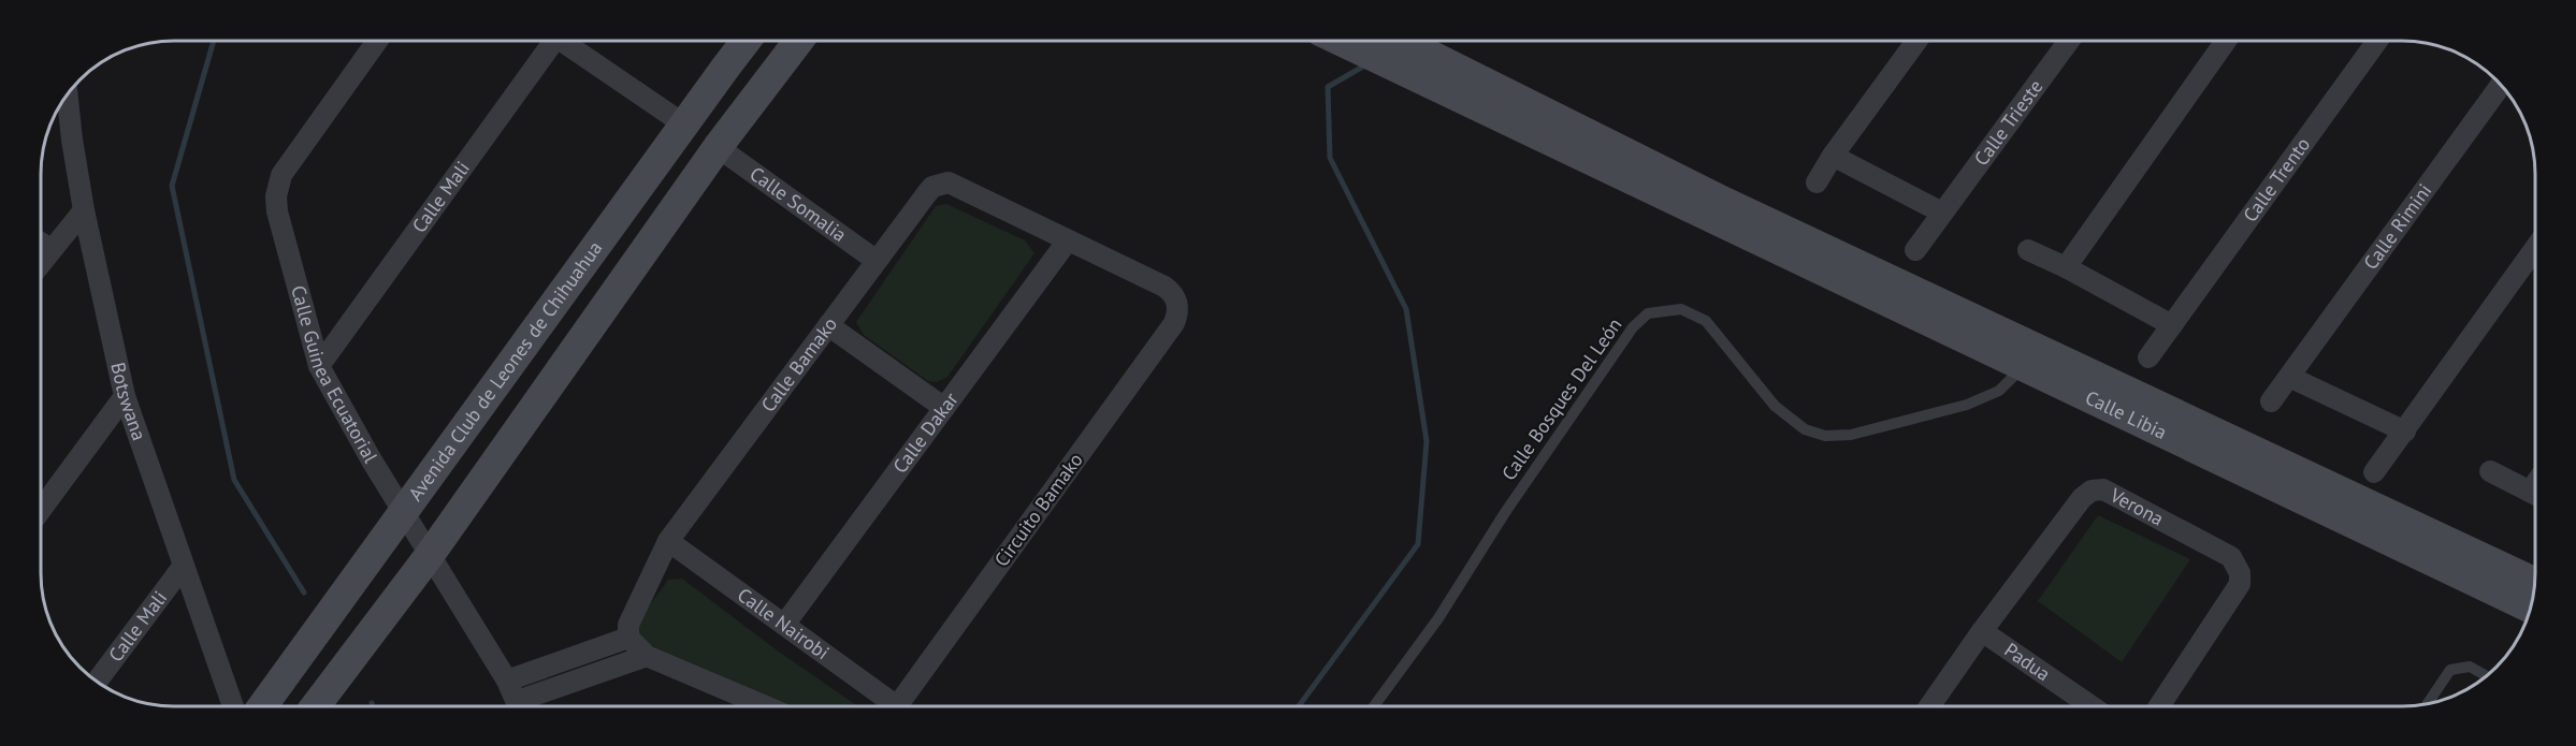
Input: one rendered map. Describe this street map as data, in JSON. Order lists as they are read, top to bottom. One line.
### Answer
{"streets":{"street":["Calle Trieste","Calle Trento","Calle Mali","Calle Somalia","Calle Rimini","Calle Bamako","Avenida Club de Leones de Chihuahua","Calle Guinea Ecuatorial","Botswana","Calle Libia","Calle Dakar","Verona","Circuito Bamako","Calle Nairobi","Padua"],"lane":["Calle Bosques Del León"]},"crossings":[["Calle Mali","Calle Guinea Ecuatorial"],["Calle Mali","Botswana"],["Calle Somalia","Calle Bamako"],["Calle Bamako","Calle Dakar"],["Calle Bamako","Circuito Bamako"],["Calle Bamako","Calle Nairobi"],["Avenida Club de Leones de Chihuahua","Calle Guinea Ecuatorial"],["Calle Bosques Del León","Calle Libia"],["Calle Dakar","Calle Nairobi"],["Verona","Padua"]]}
